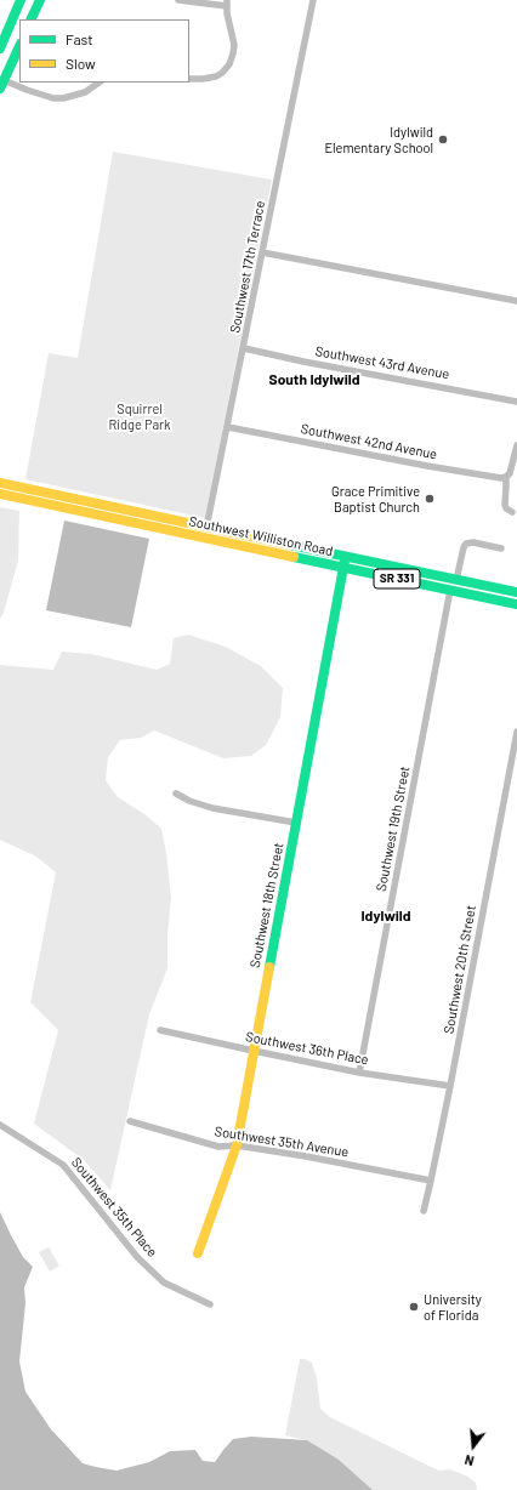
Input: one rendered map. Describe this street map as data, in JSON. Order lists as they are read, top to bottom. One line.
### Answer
{"streets":{"main road":["Southwest Williston Road","SR 331","Southwest 18th Street"],"street":["Southwest 17th Terrace","Southwest 43rd Avenue","Southwest 42nd Avenue","Southwest 19th Street","Southwest 20th Street","Southwest 36th Place","Southwest 35th Avenue","Southwest 35th Place"]},"crossings":[["Southwest 17th Terrace","Southwest 43rd Avenue"],["Southwest 17th Terrace","Southwest 42nd Avenue"],["Southwest 17th Terrace","Southwest Williston Road"],["Southwest Williston Road","Southwest 19th Street"],["Southwest Williston Road","Southwest 18th Street"],["Southwest 19th Street","Southwest 36th Place"],["Southwest 18th Street","Southwest 36th Place"],["Southwest 18th Street","Southwest 35th Avenue"],["Southwest 20th Street","Southwest 36th Place"],["Southwest 20th Street","Southwest 35th Avenue"]],"districts":["South Idylwild","Idylwild"],"parks":["Squirrel Ridge Park"],"places":["Idylwild Elementary School","Grace Primitive Baptist Church","University of Florida"],"legend":["Fast","Slow"],"north":"bottom"}
